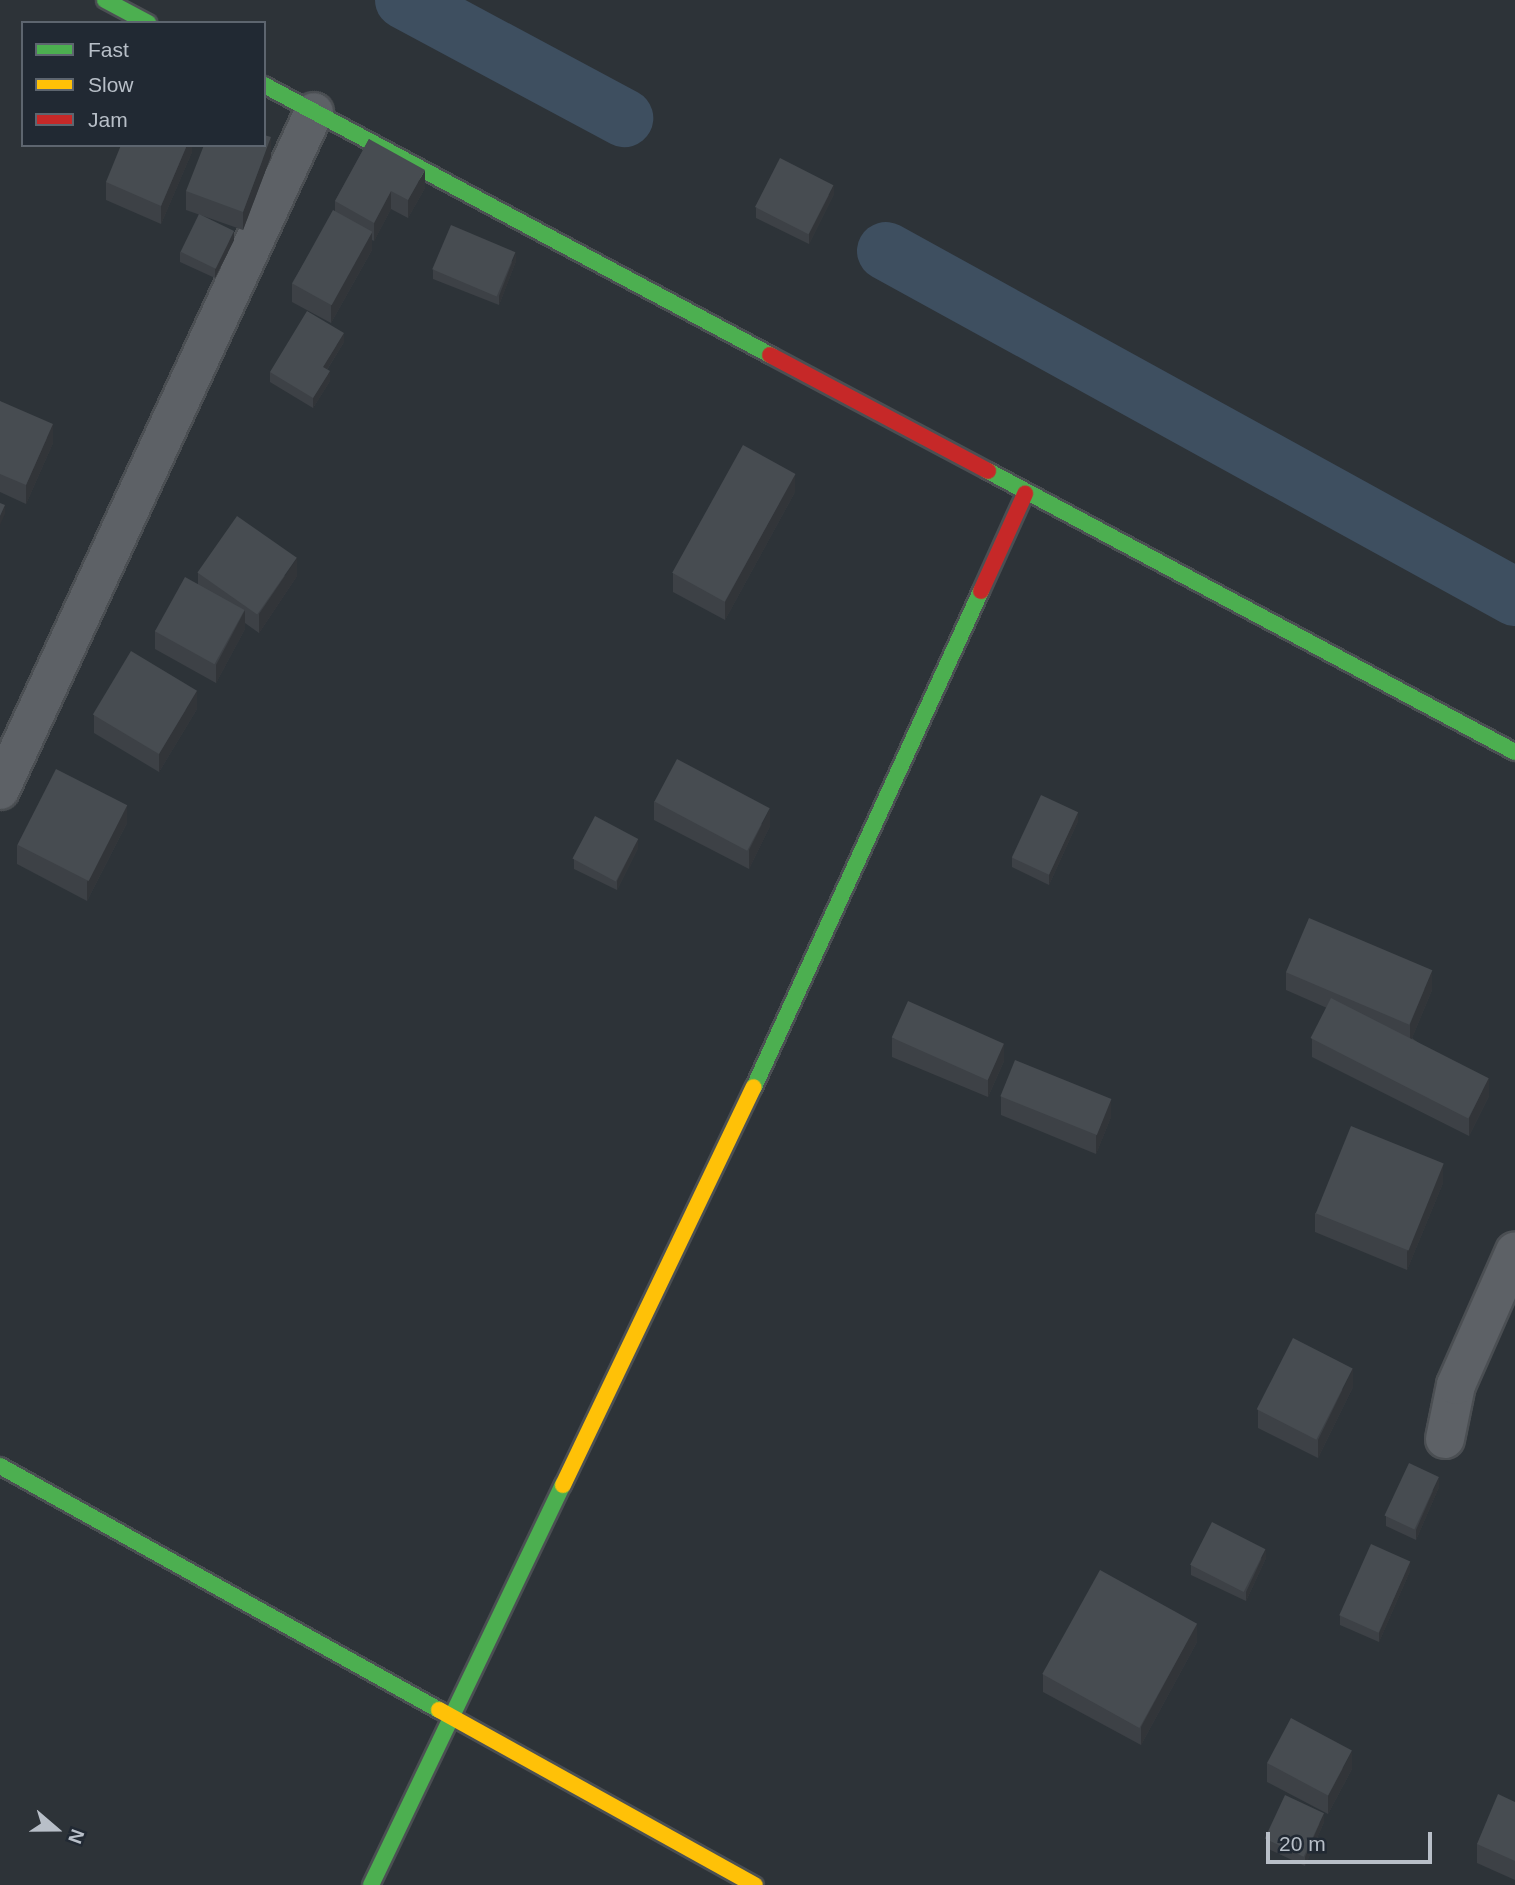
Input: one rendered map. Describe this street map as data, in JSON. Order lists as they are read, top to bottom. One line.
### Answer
{"legend":["Fast","Slow","Jam"],"scale_bar":"20 m","north":"right"}
